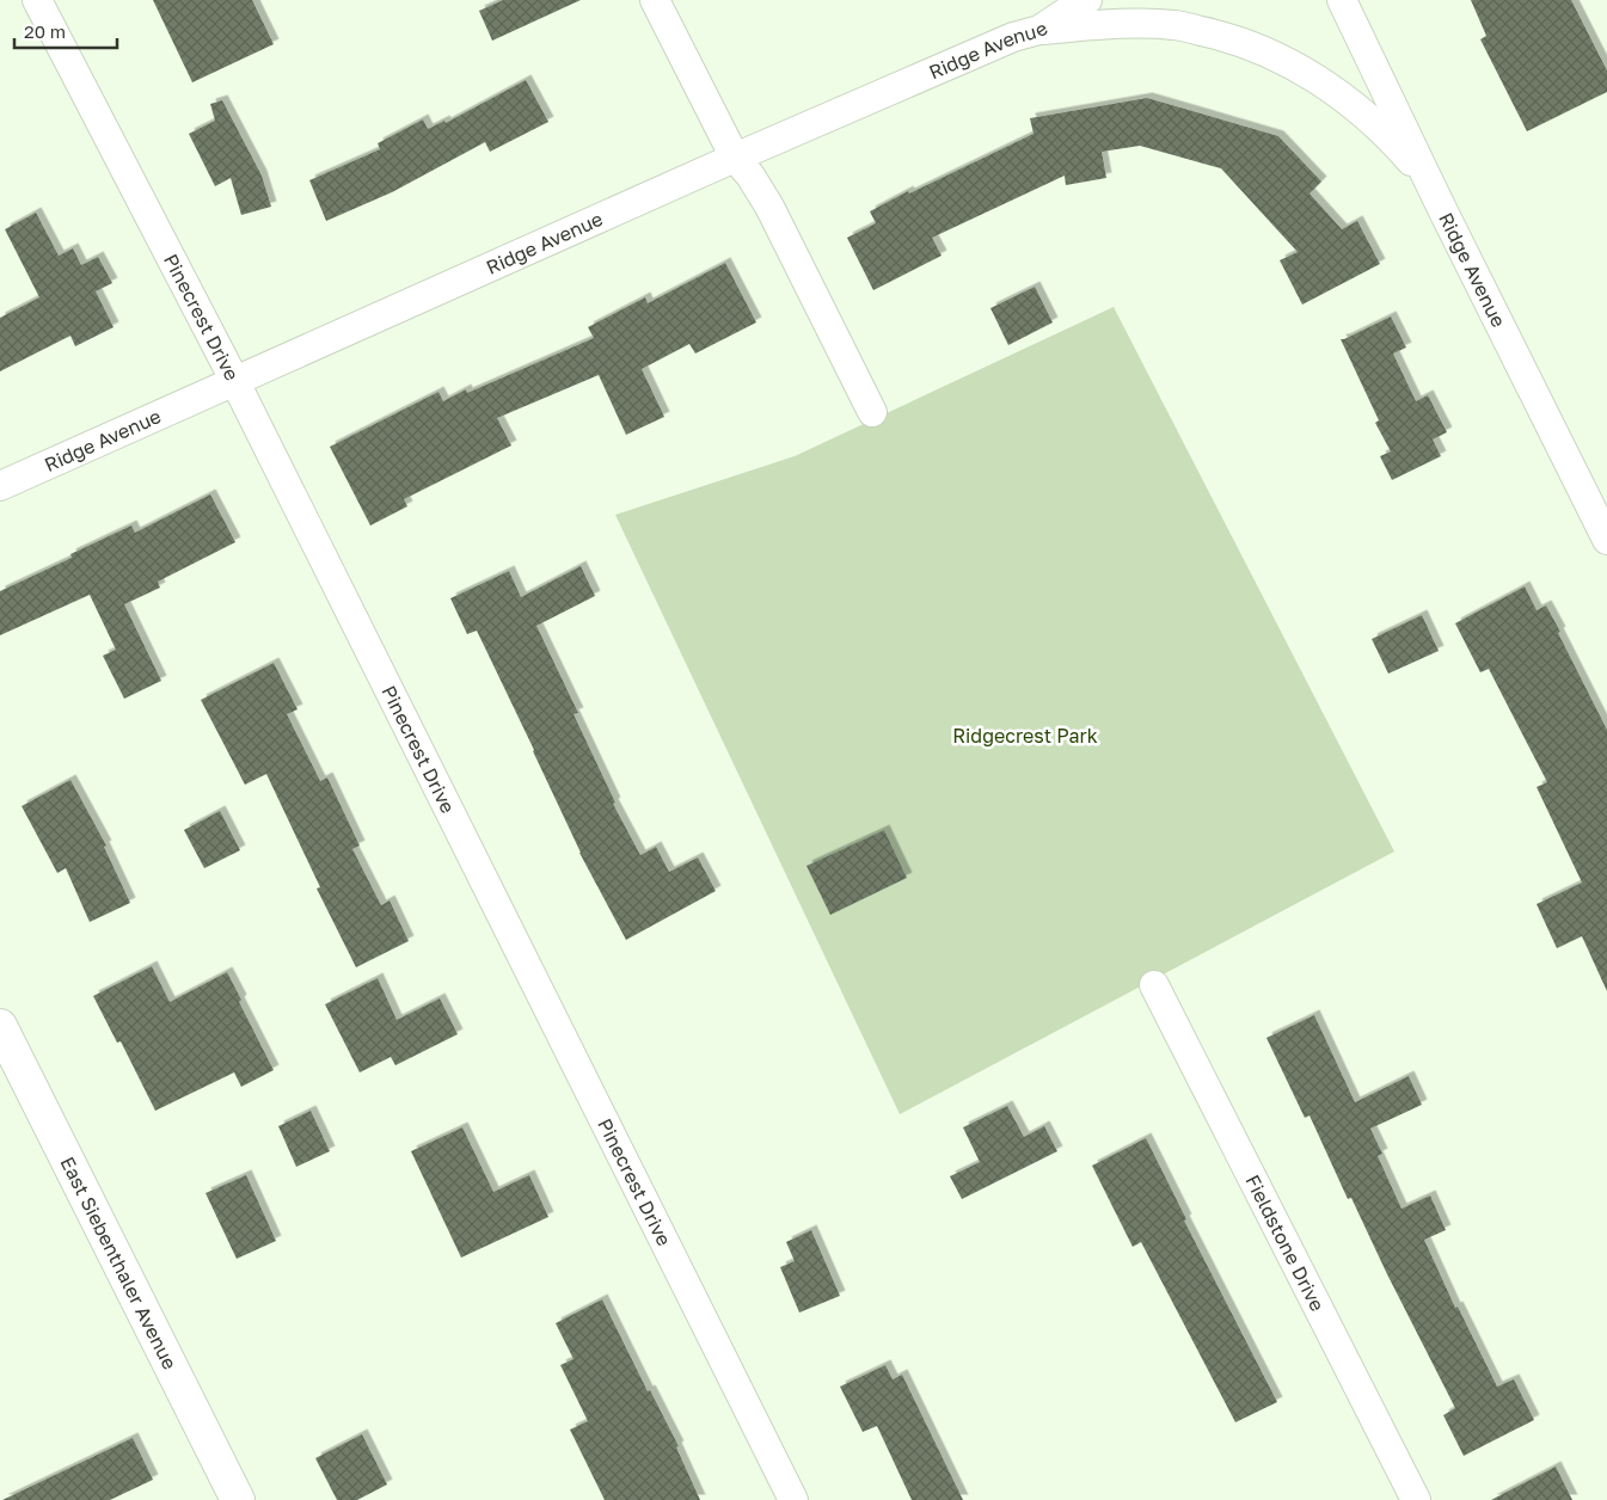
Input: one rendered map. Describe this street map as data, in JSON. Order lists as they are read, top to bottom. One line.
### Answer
{"streets":{"main road":["East Siebenthaler Avenue"],"street":["Ridge Avenue","Pinecrest Drive","Fieldstone Drive"]},"crossings":[["Ridge Avenue","Pinecrest Drive"]],"parks":["Ridgecrest Park"],"scale_bar":"20 m"}
